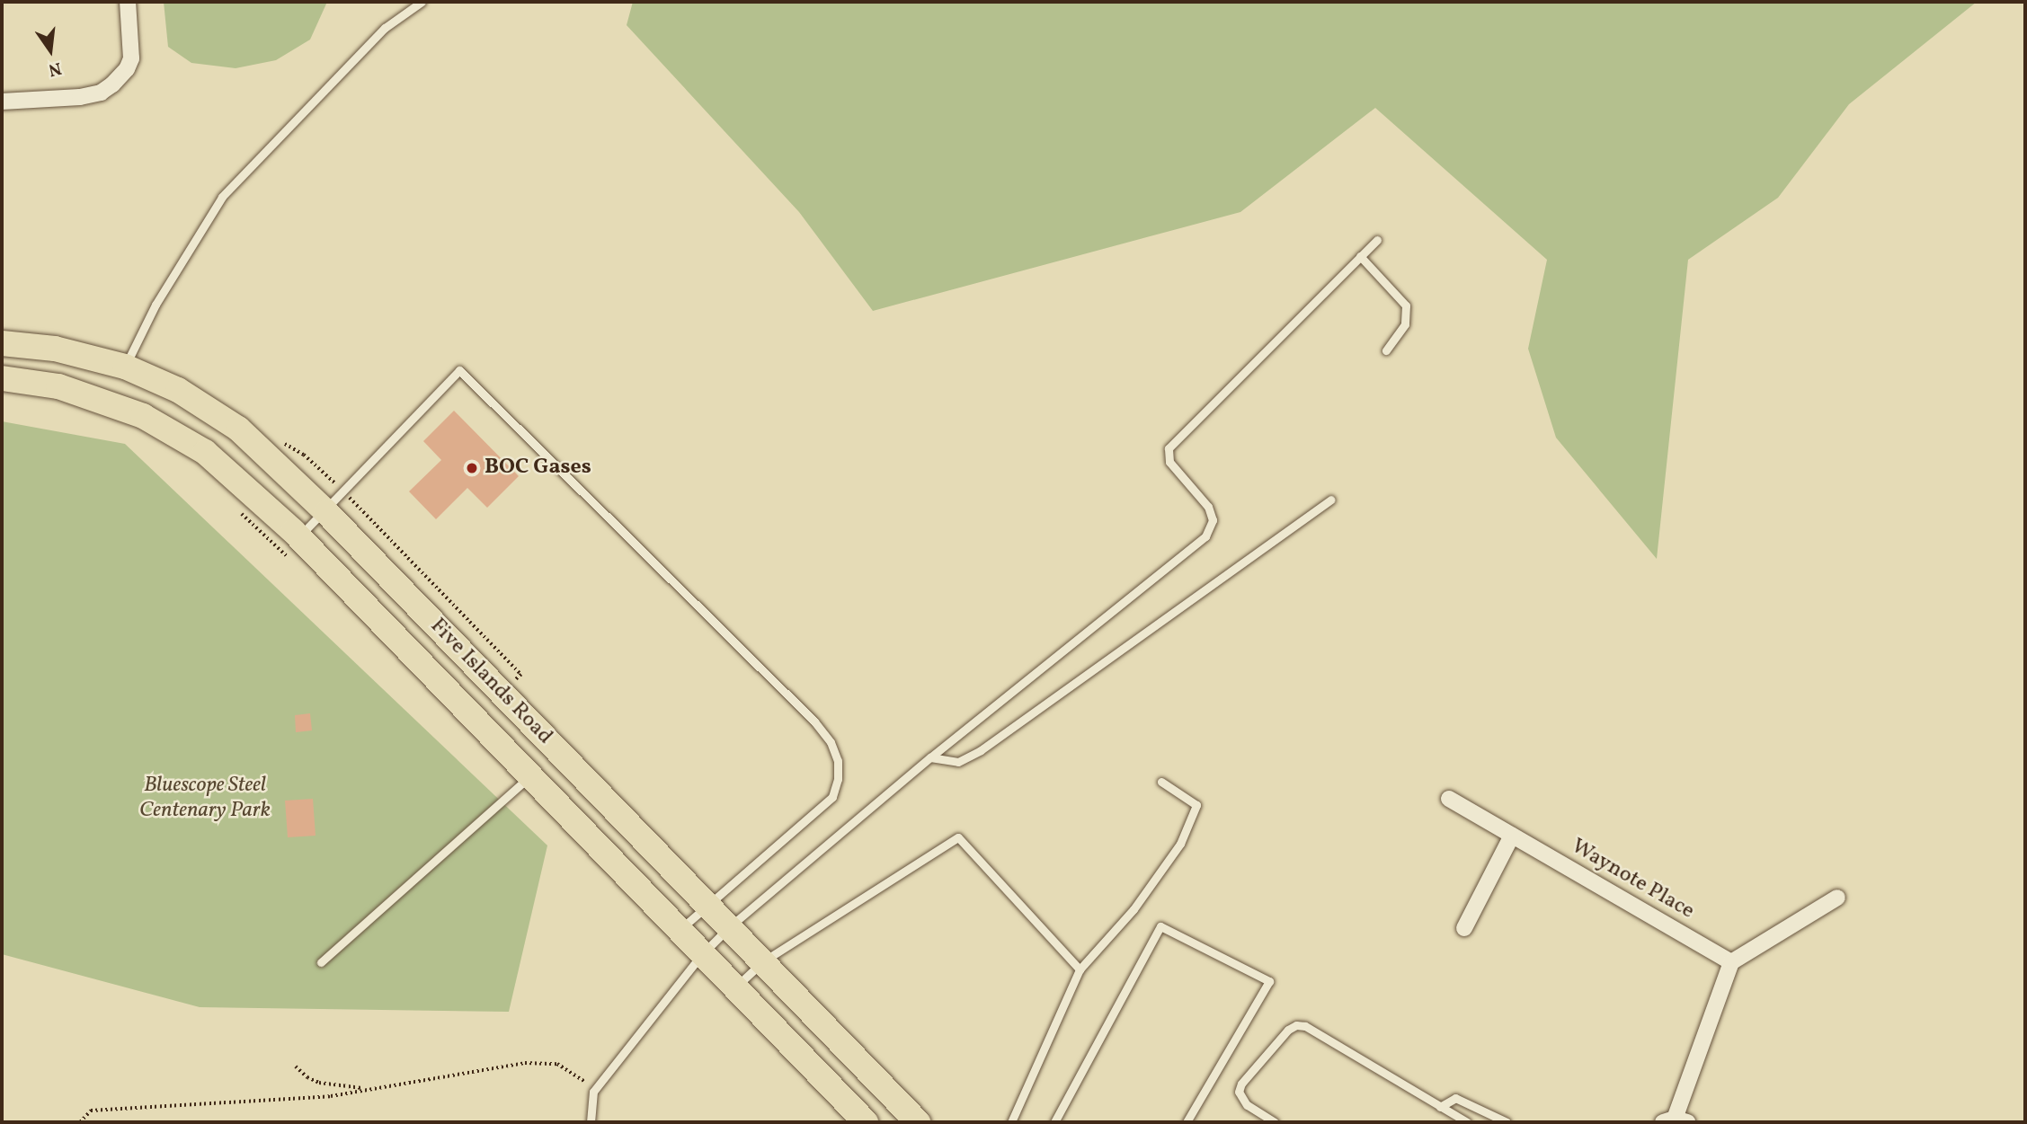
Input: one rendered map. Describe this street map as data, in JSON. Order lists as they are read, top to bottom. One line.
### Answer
{"streets":{"main road":["Five Islands Road"],"street":["Waynote Place"]},"parks":["Bluescope Steel Centenary Park"],"places":["BOC Gases"],"north":"bottom"}
